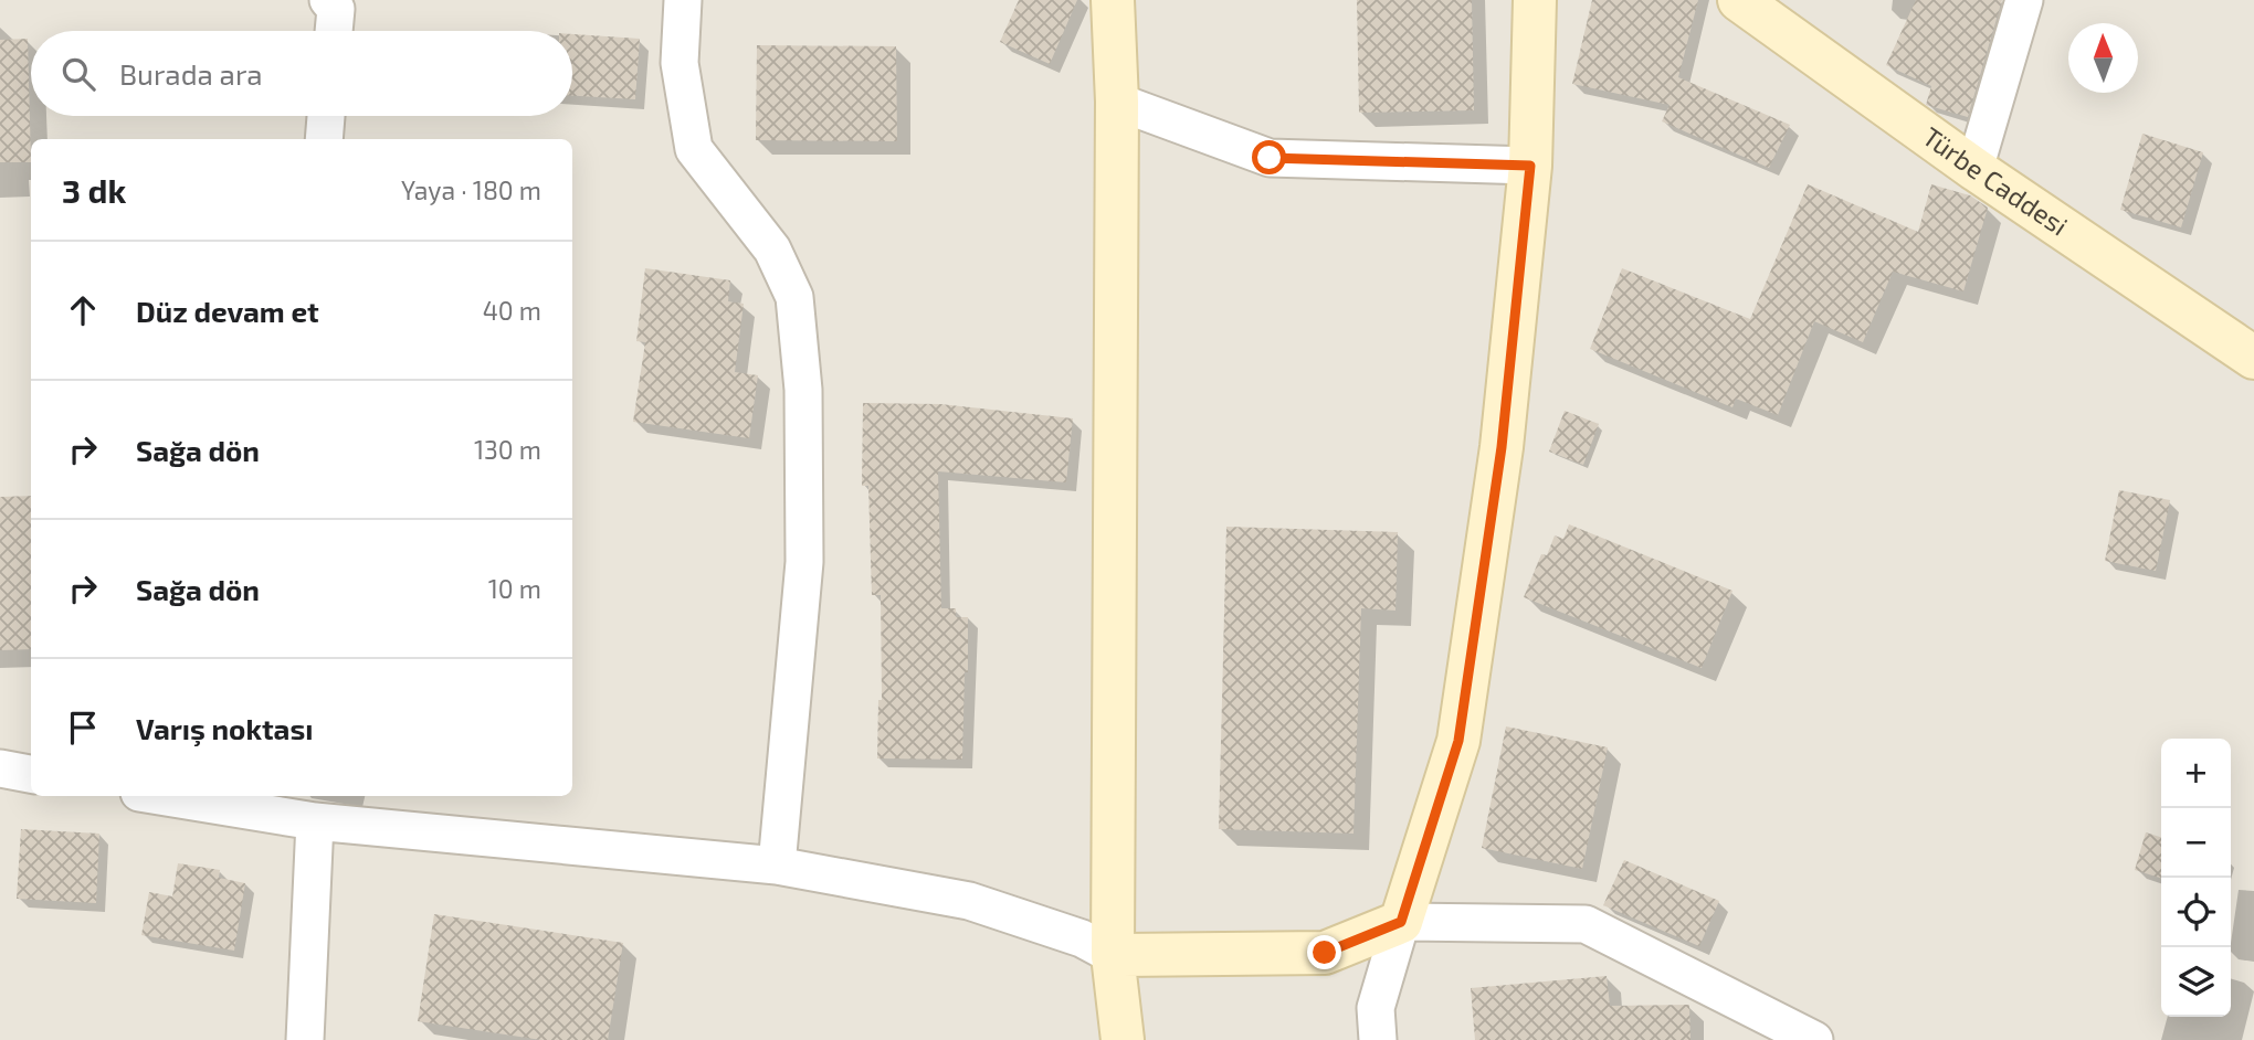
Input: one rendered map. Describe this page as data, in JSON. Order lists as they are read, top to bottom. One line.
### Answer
{"streets":{"street":["Türbe Caddesi"]},"north":"top","page":{"search":"Burada ara","heading":["3 dk","Yaya · 180 m"],"list":[["Düz devam et","40 m"],["Sağa dön","130 m"],["Sağa dön","10 m"],"Varış noktası"],"map_buttons":["+","−"]}}
